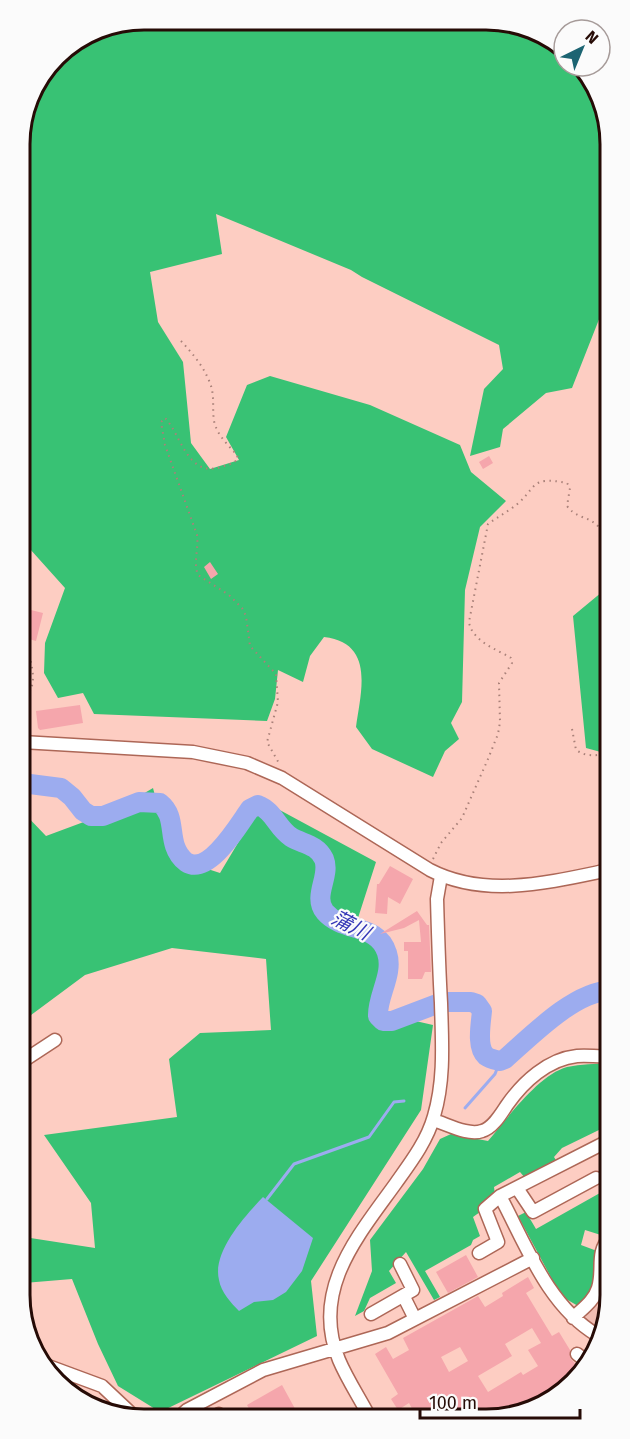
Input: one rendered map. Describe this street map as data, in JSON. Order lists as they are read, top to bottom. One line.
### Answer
{"water":["蒲川"],"scale_bar":"100 m","north":"top right"}
